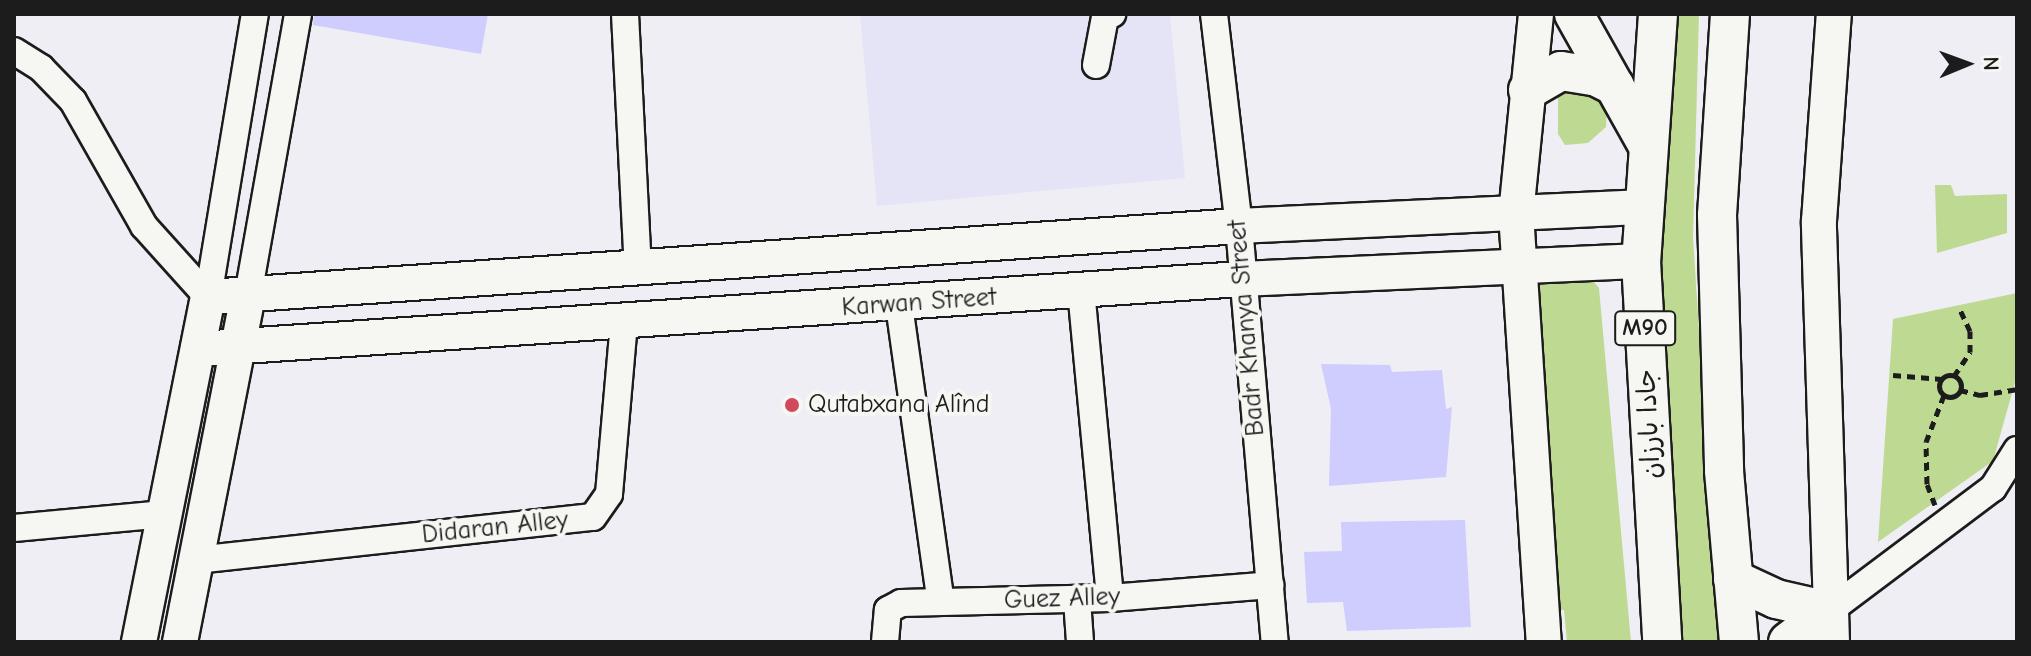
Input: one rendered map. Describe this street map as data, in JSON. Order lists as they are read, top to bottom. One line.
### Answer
{"streets":{"highway":["M90","جادا بارزان"],"main road":["Karwan Street"],"street":["Badr Khanya Street","Didaran Alley","Guez Alley"]},"crossings":[["Karwan Street","Badr Khanya Street"],["Karwan Street","جادا بارزان"],["Karwan Street","Didaran Alley"],["Badr Khanya Street","Guez Alley"]],"places":["Qutabxana Alînd"],"north":"right"}
